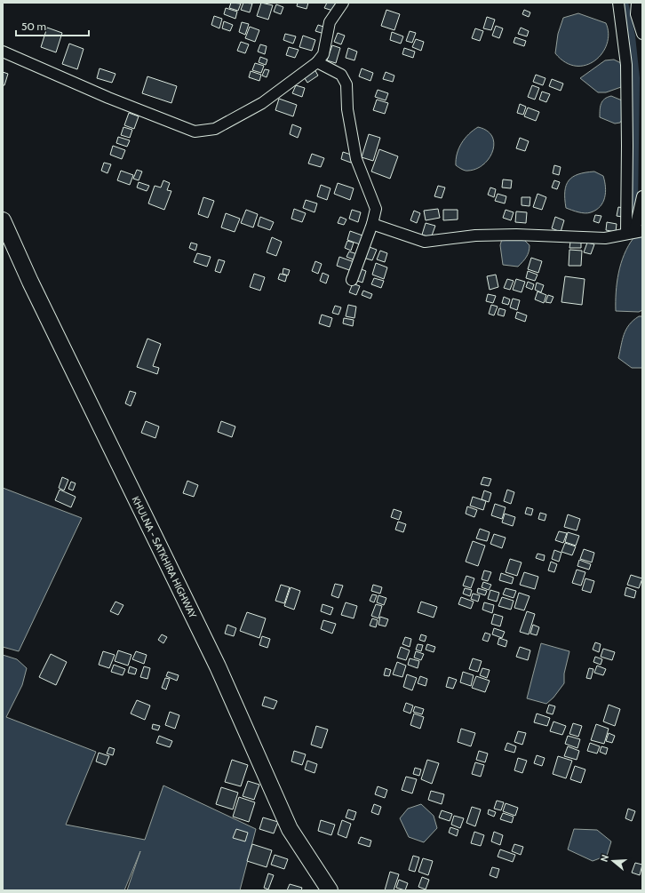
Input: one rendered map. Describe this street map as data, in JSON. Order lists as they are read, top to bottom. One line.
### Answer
{"streets":{"highway":["KHULNA - SATKHIRA HIGHWAY"]},"scale_bar":"50 m","north":"left"}
